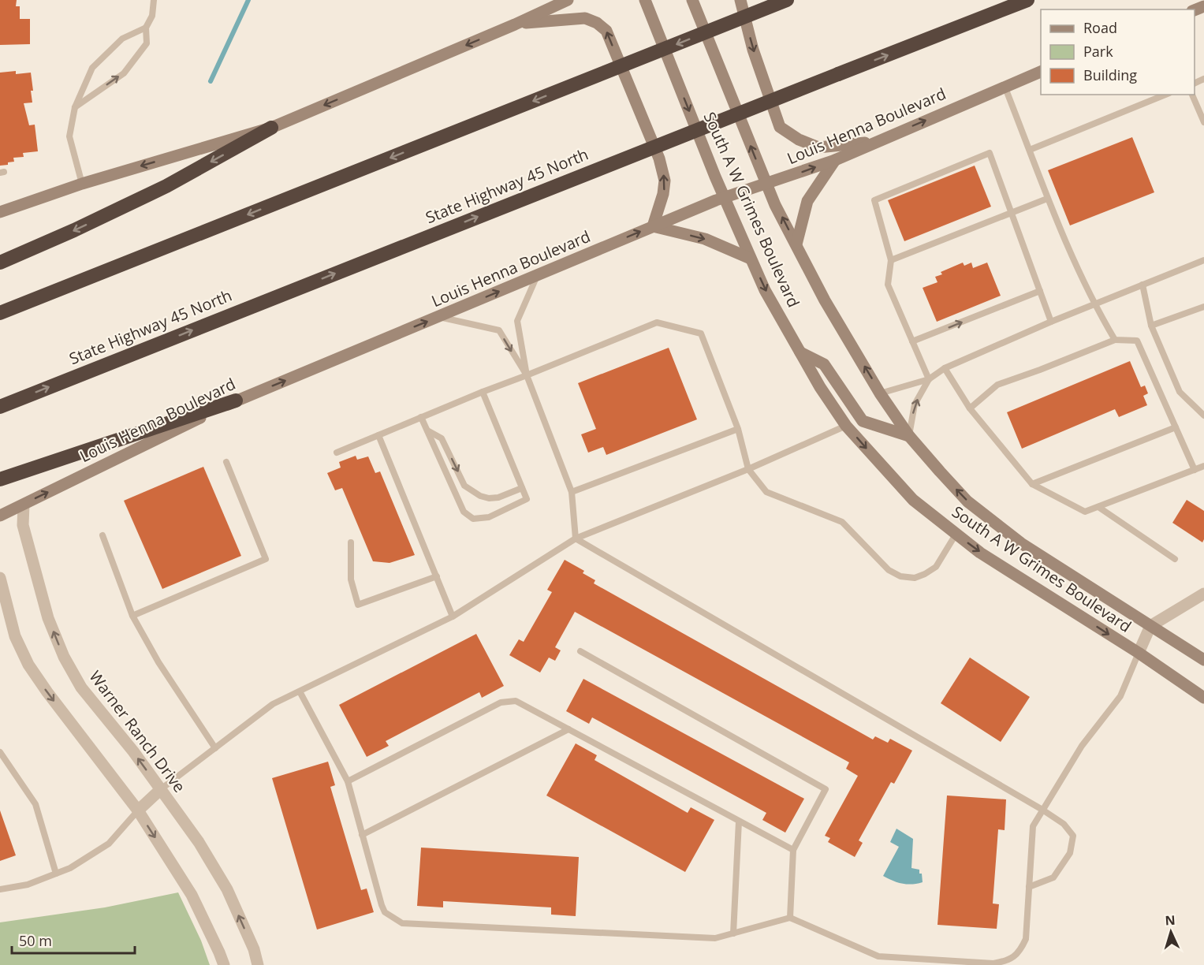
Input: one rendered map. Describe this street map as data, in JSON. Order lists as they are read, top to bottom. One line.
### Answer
{"streets":{"highway":["State Highway 45 North"],"main road":["Louis Henna Boulevard","South A W Grimes Boulevard"],"street":["Warner Ranch Drive"]},"crossings":[["Louis Henna Boulevard","South A W Grimes Boulevard"],["Louis Henna Boulevard","Warner Ranch Drive"]],"one_way":["Louis Henna Boulevard"],"legend":["Road","Park","Building"],"scale_bar":"50 m","north":"top"}
